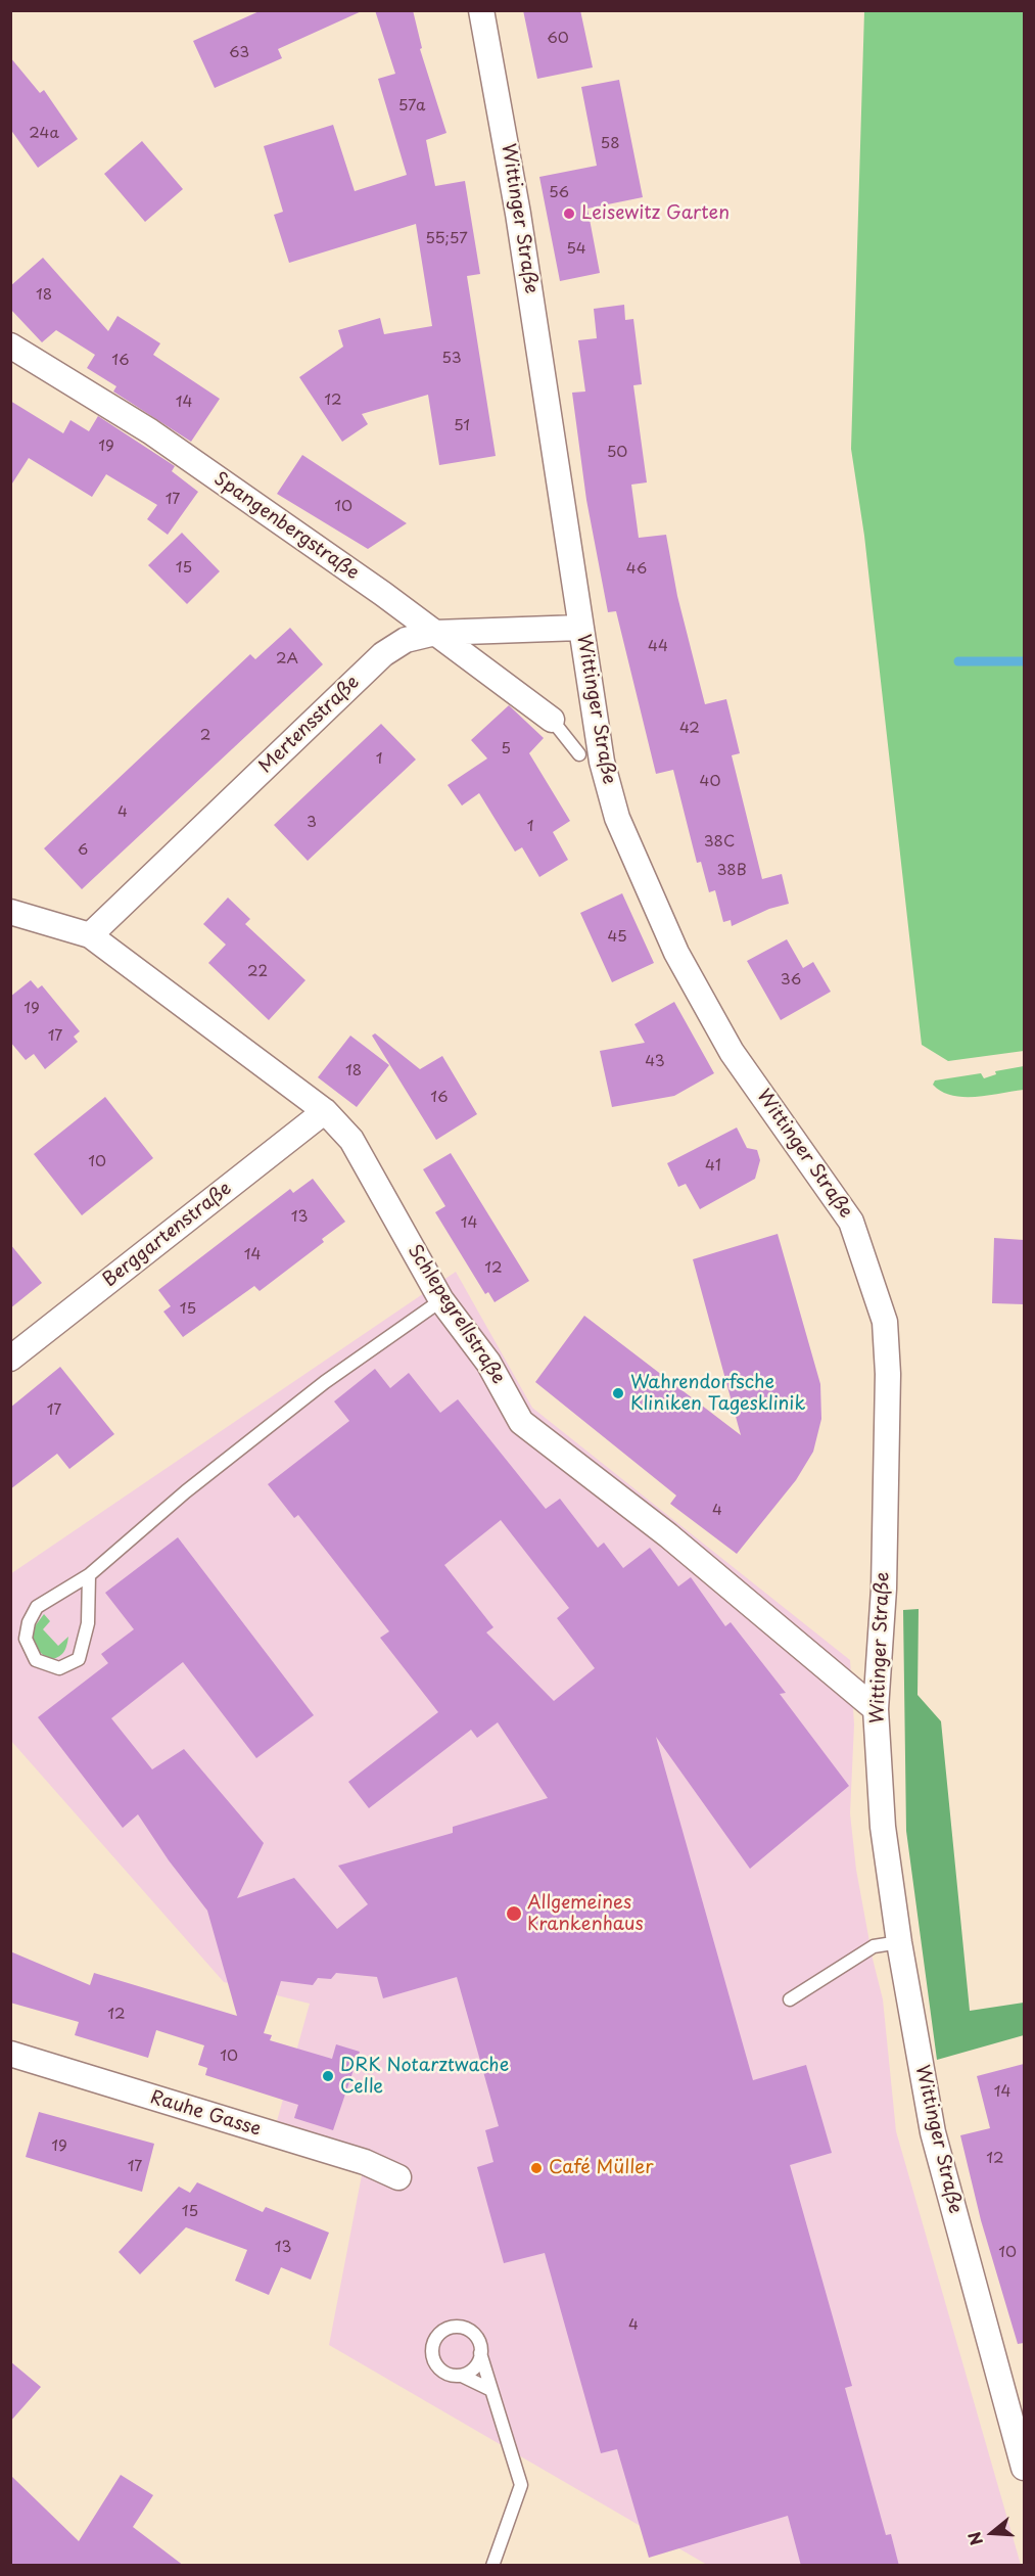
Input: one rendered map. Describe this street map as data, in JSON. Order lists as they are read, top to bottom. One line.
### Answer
{"streets":{"street":["Wittinger Straße","Spangenbergstraße","Mertensstraße","Berggartenstraße","Schlepegrellstraße","Rauhe Gasse"]},"crossings":[["Wittinger Straße","Mertensstraße"],["Wittinger Straße","Schlepegrellstraße"],["Spangenbergstraße","Mertensstraße"],["Mertensstraße","Schlepegrellstraße"],["Berggartenstraße","Schlepegrellstraße"]],"places":["Leisewitz Garten","Wahrendorfsche Kliniken Tagesklinik","Allgemeines Krankenhaus","DRK Notarztwache Celle","Café Müller"],"house_numbers":["60","63","57a","24a","58","56","55;57","54","18","53","16","12","14","51","19","50","17","10","15","46","44","2A","42","2","5","1","40","4","3","1","38C","6","38B","45","22","36","19","17","43","18","16","10","41","13","14","14","12","15","17","4","12","10","14","19","12","17","15","13","10","4"],"north":"left"}
